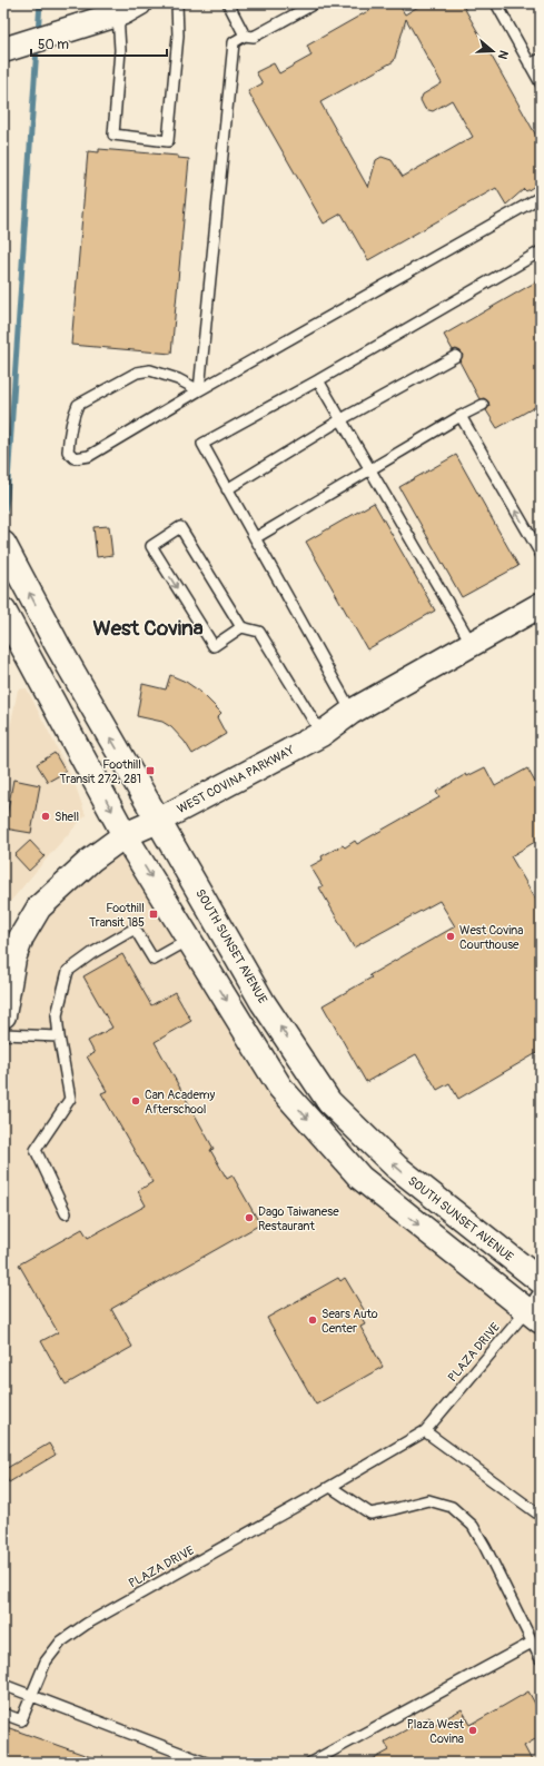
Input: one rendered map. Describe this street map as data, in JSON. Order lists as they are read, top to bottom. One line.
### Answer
{"streets":{"main road":["WEST COVINA PARKWAY","SOUTH SUNSET AVENUE"],"lane":["PLAZA DRIVE"]},"crossings":[["WEST COVINA PARKWAY","SOUTH SUNSET AVENUE"]],"districts":["West Covina"],"places":{"transit":["Foothill Transit 272, 281","Foothill Transit 185"],"other":["Shell","West Covina Courthouse","Can Academy Afterschool","Dago Taiwanese Restaurant","Sears Auto Center","Plaza West Covina"]},"scale_bar":"50 m","north":"right"}
